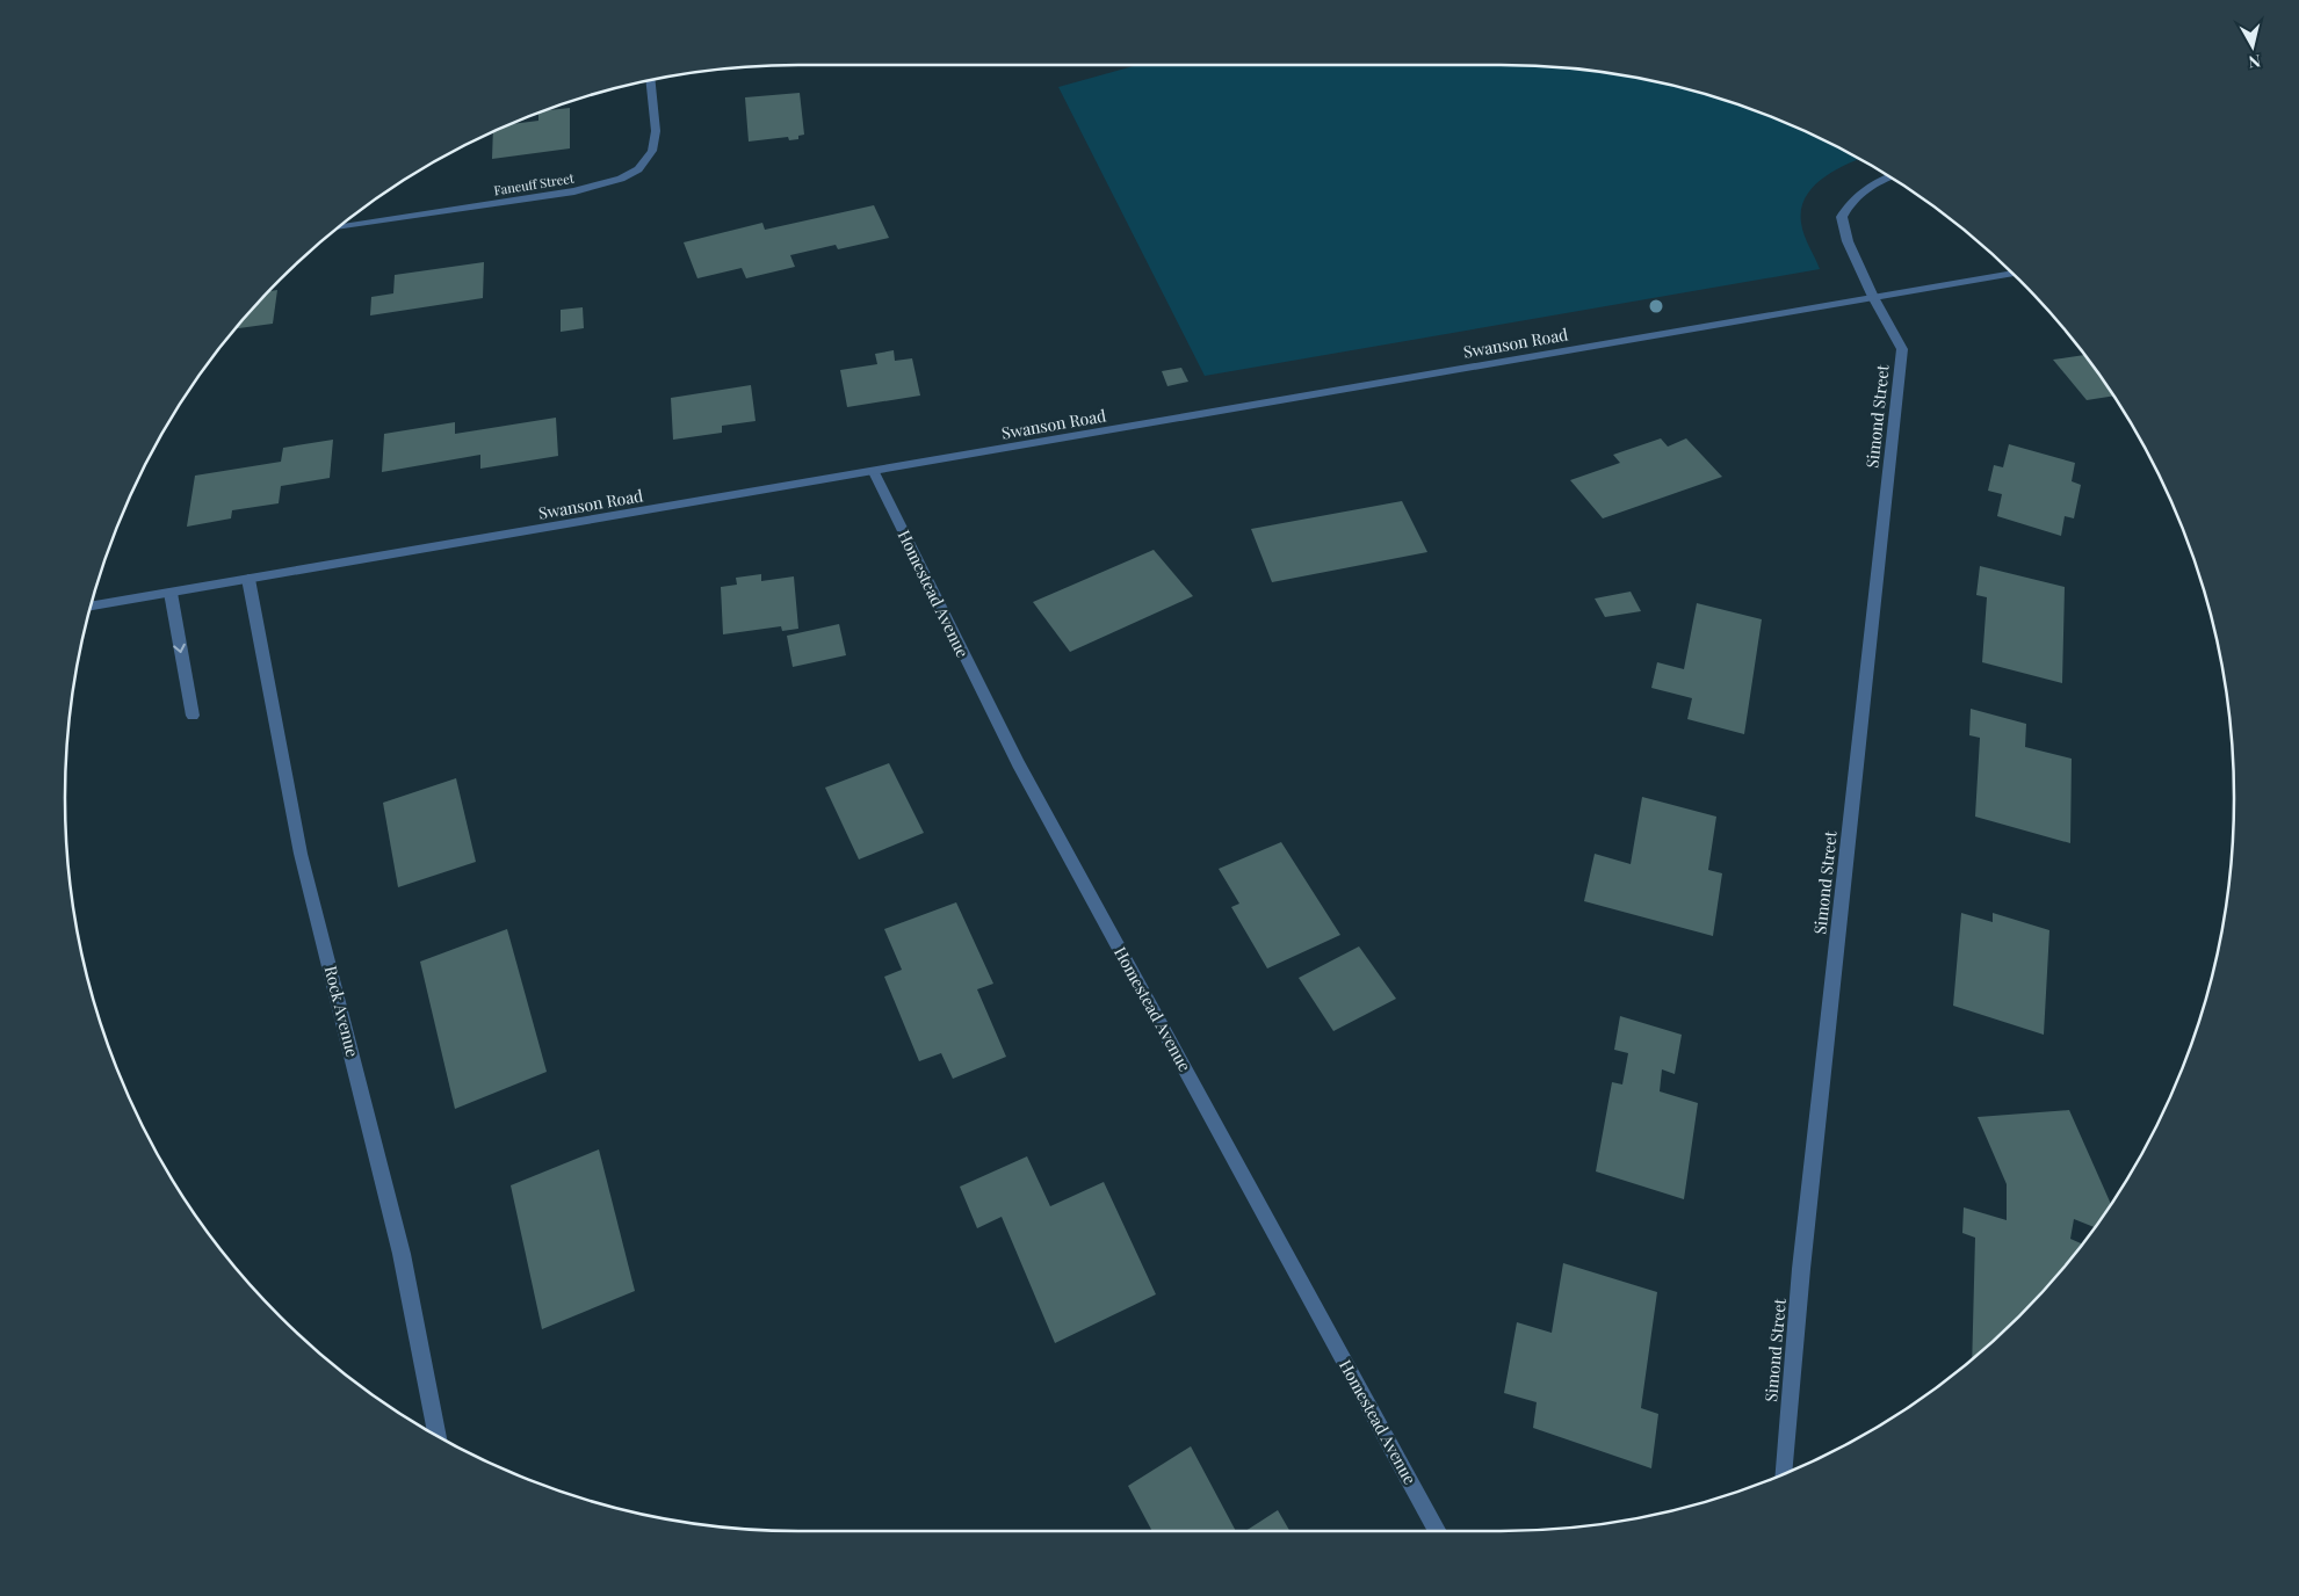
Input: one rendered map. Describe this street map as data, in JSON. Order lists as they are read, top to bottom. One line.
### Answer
{"streets":{"street":["Faneuff Street","Swanson Road","Simond Street","Homestead Avenue","Rock Avenue"]},"crossings":[["Swanson Road","Simond Street"],["Swanson Road","Homestead Avenue"],["Swanson Road","Rock Avenue"]],"north":"bottom"}
